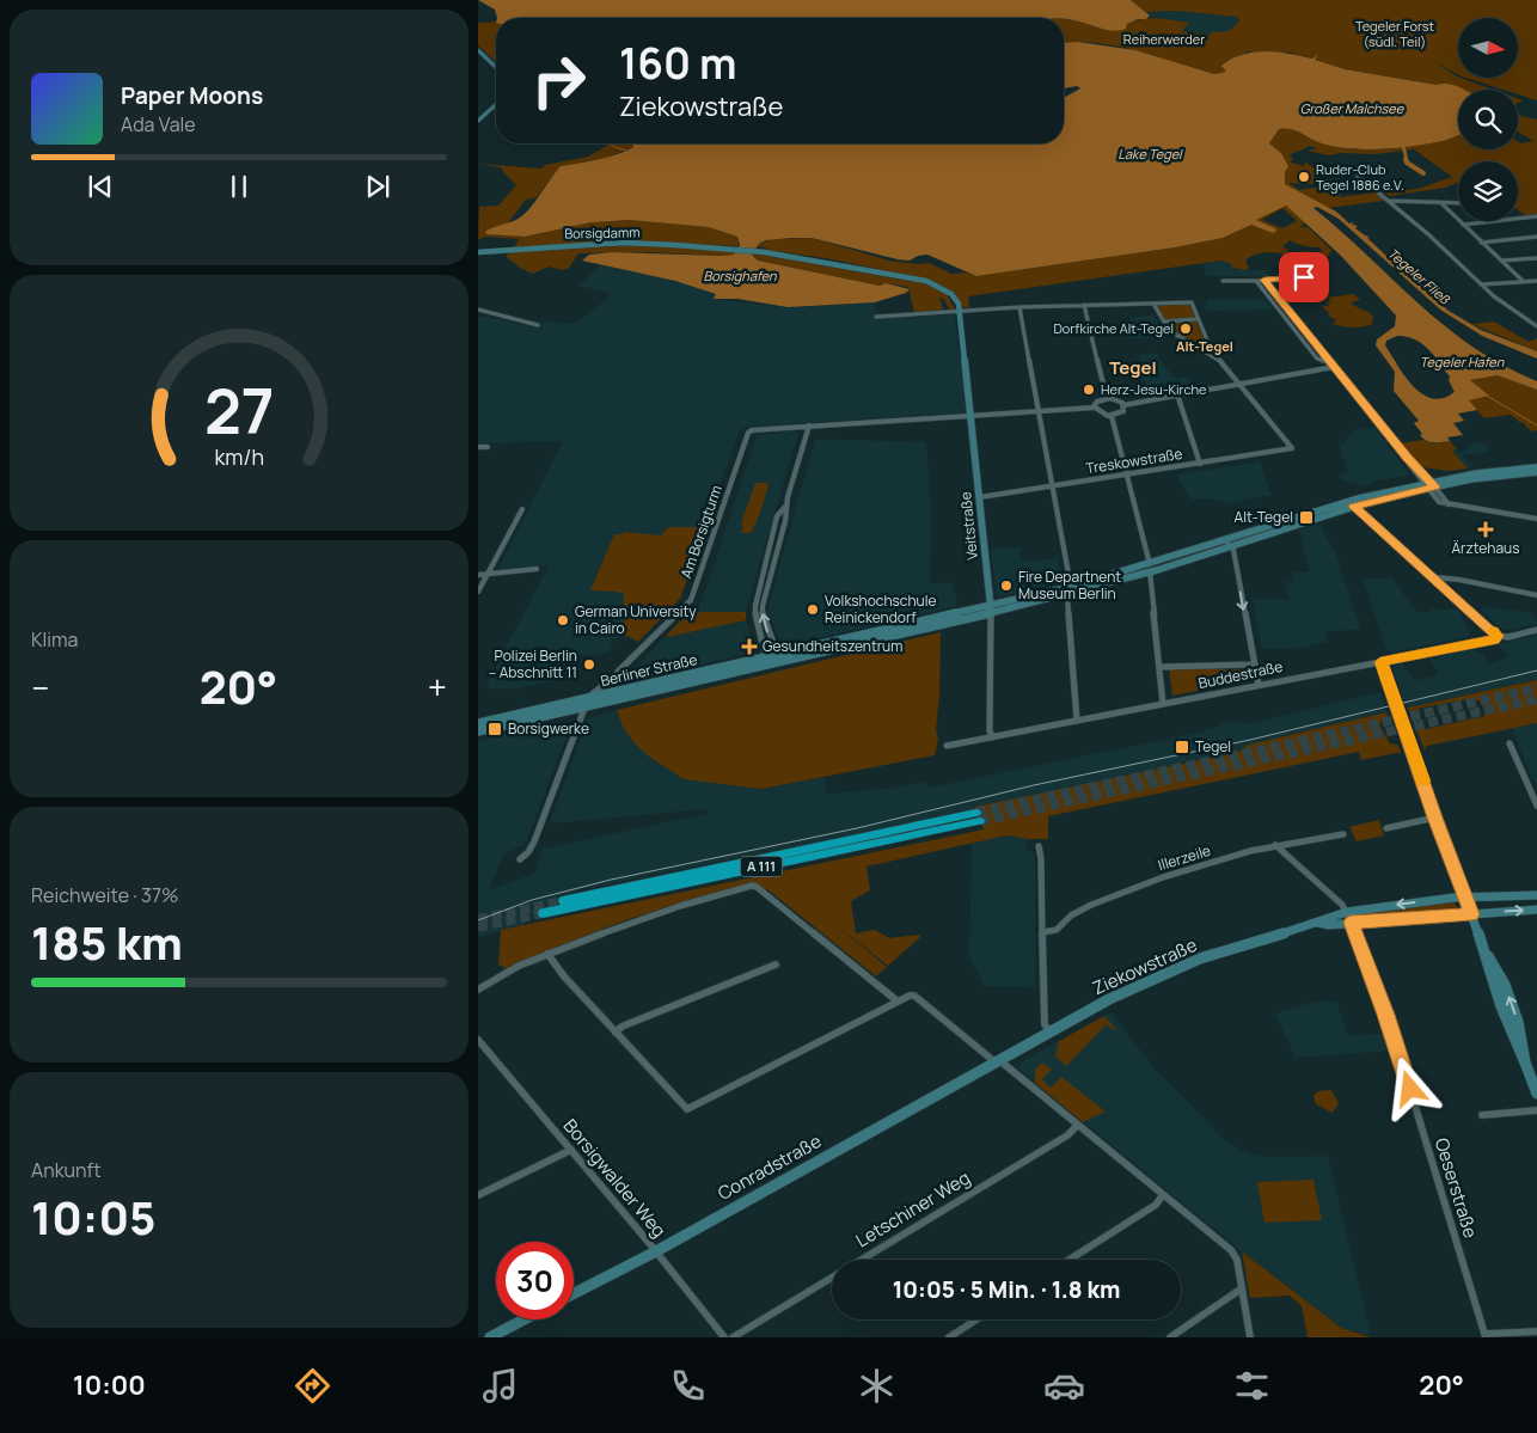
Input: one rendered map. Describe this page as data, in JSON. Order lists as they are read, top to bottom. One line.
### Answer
{"streets":{"highway":["A 111"],"main road":["Borsigdamm","Veitstraße","Berliner Straße","Buddestraße","Ziekowstraße","Conradstraße"],"street":["Treskowstraße","Am Borsigturm","Illerzeile","Borsigwalder Weg","Oeserstraße","Letschiner Weg"]},"crossings":[["Borsigdamm","Veitstraße"],["Treskowstraße","Veitstraße"],["Veitstraße","Am Borsigturm"],["Veitstraße","Berliner Straße"],["Veitstraße","Buddestraße"],["Am Borsigturm","Berliner Straße"],["Ziekowstraße","Conradstraße"],["Ziekowstraße","Oeserstraße"],["Conradstraße","Borsigwalder Weg"]],"districts":["Alt-Tegel","Tegel"],"water":["Großer Malchsee","Lake Tegel","Borsighafen","Tegeler Fließ","Tegeler Hafen"],"parks":["Tegeler Forst (südl. Teil)","Reiherwerder"],"places":{"other":["Ruder-Club Tegel 1886 e.V.","Dorfkirche Alt-Tegel","Herz-Jesu-Kirche","Fire Departnent Museum Berlin","Volkshochschule Reinickendorf","German University in Cairo","Polizei Berlin – Abschnitt 11"],"transit":["Alt-Tegel","Borsigwerke","Tegel"],"health":["Ärztehaus","Gesundheitszentrum"]},"north":"right","page":{"turn":["160 m","Ziekowstraße"],"song":["Paper Moons","Ada Vale"],"tile":["Klima",["Reichweite · 37%","185 km"],["Ankunft","10:05"]],"heat":["−","20°","+"],"limit":"30","trip":"10:05 · 5 Min. · 1.8 km","tabs":["10:00","20°"],"gauge":["27","km/h"]}}
